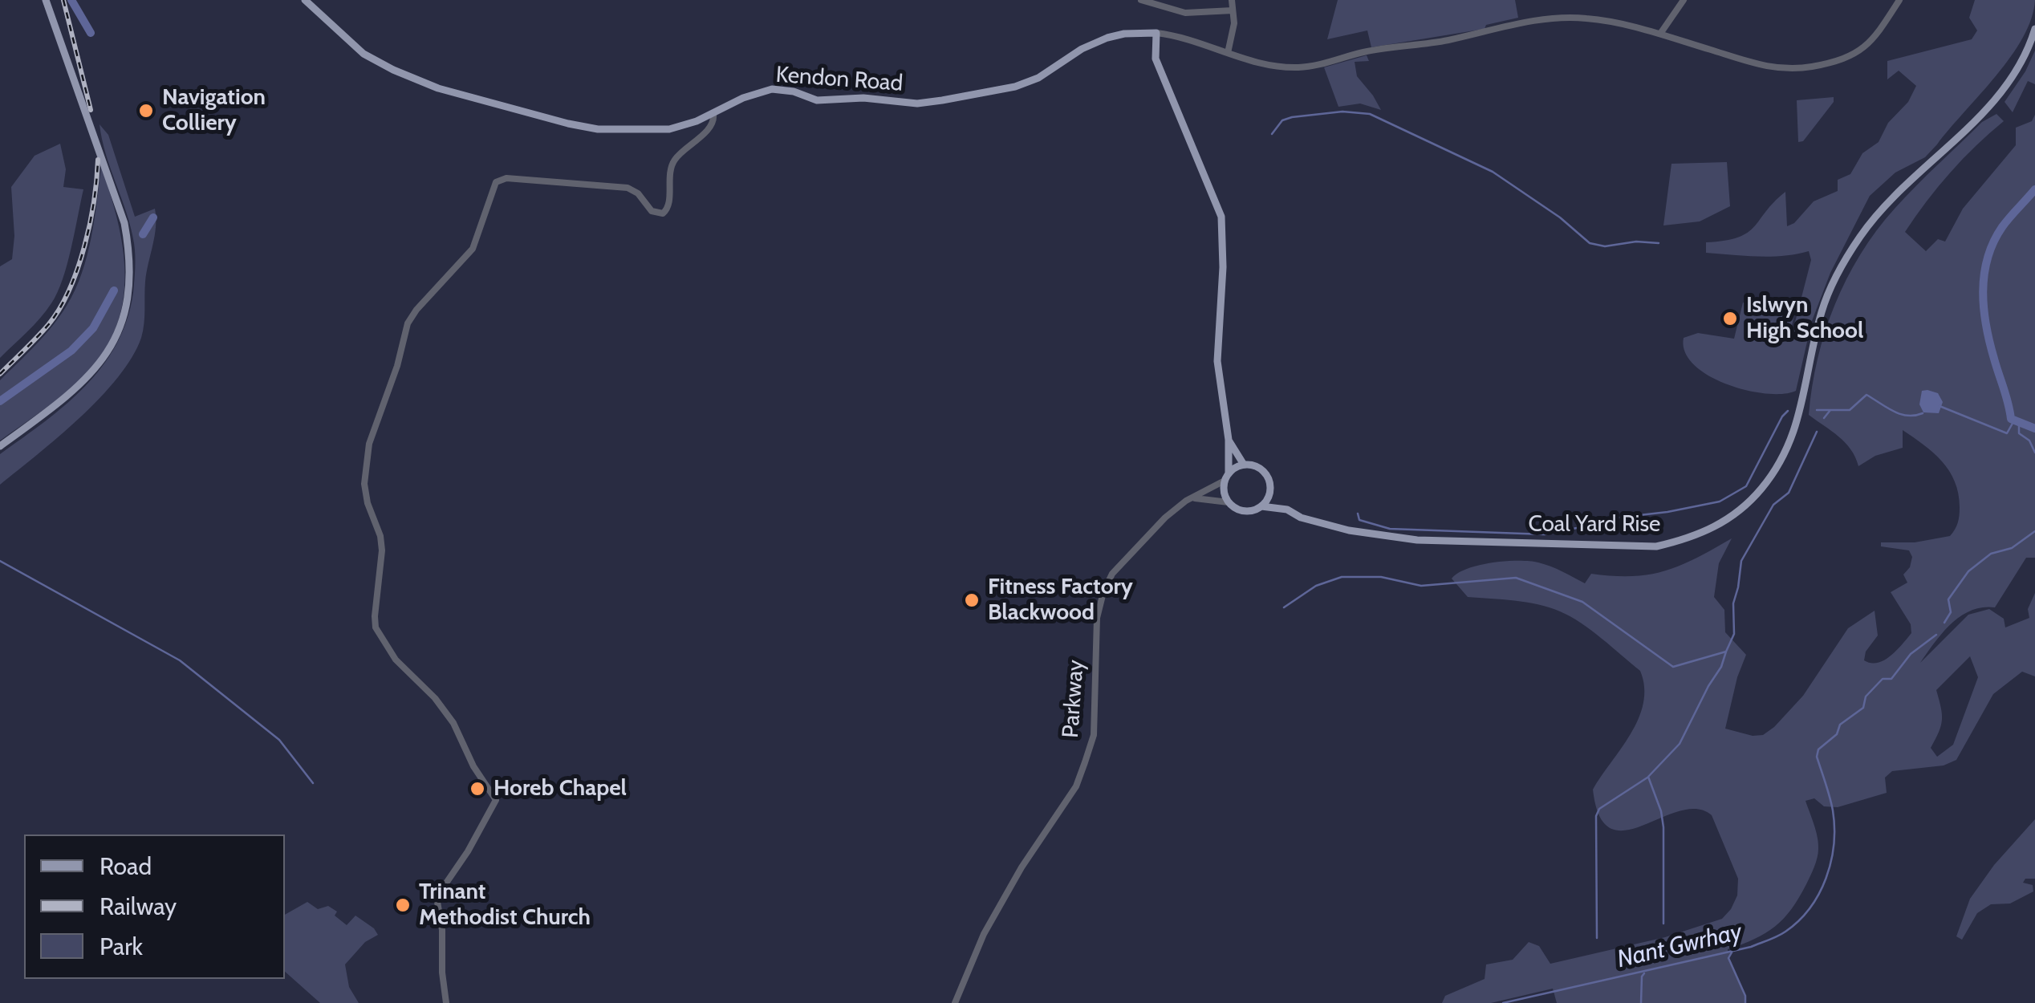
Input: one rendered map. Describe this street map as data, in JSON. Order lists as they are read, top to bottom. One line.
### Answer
{"streets":{"main road":["Kendon Road","Coal Yard Rise"],"street":["Parkway"]},"crossings":[["Coal Yard Rise","Parkway"]],"water":["Nant Gwrhay"],"places":["Navigation Colliery","Islwyn High School","Fitness Factory Blackwood","Horeb Chapel","Trinant Methodist Church"],"legend":["Road","Railway","Park"]}
